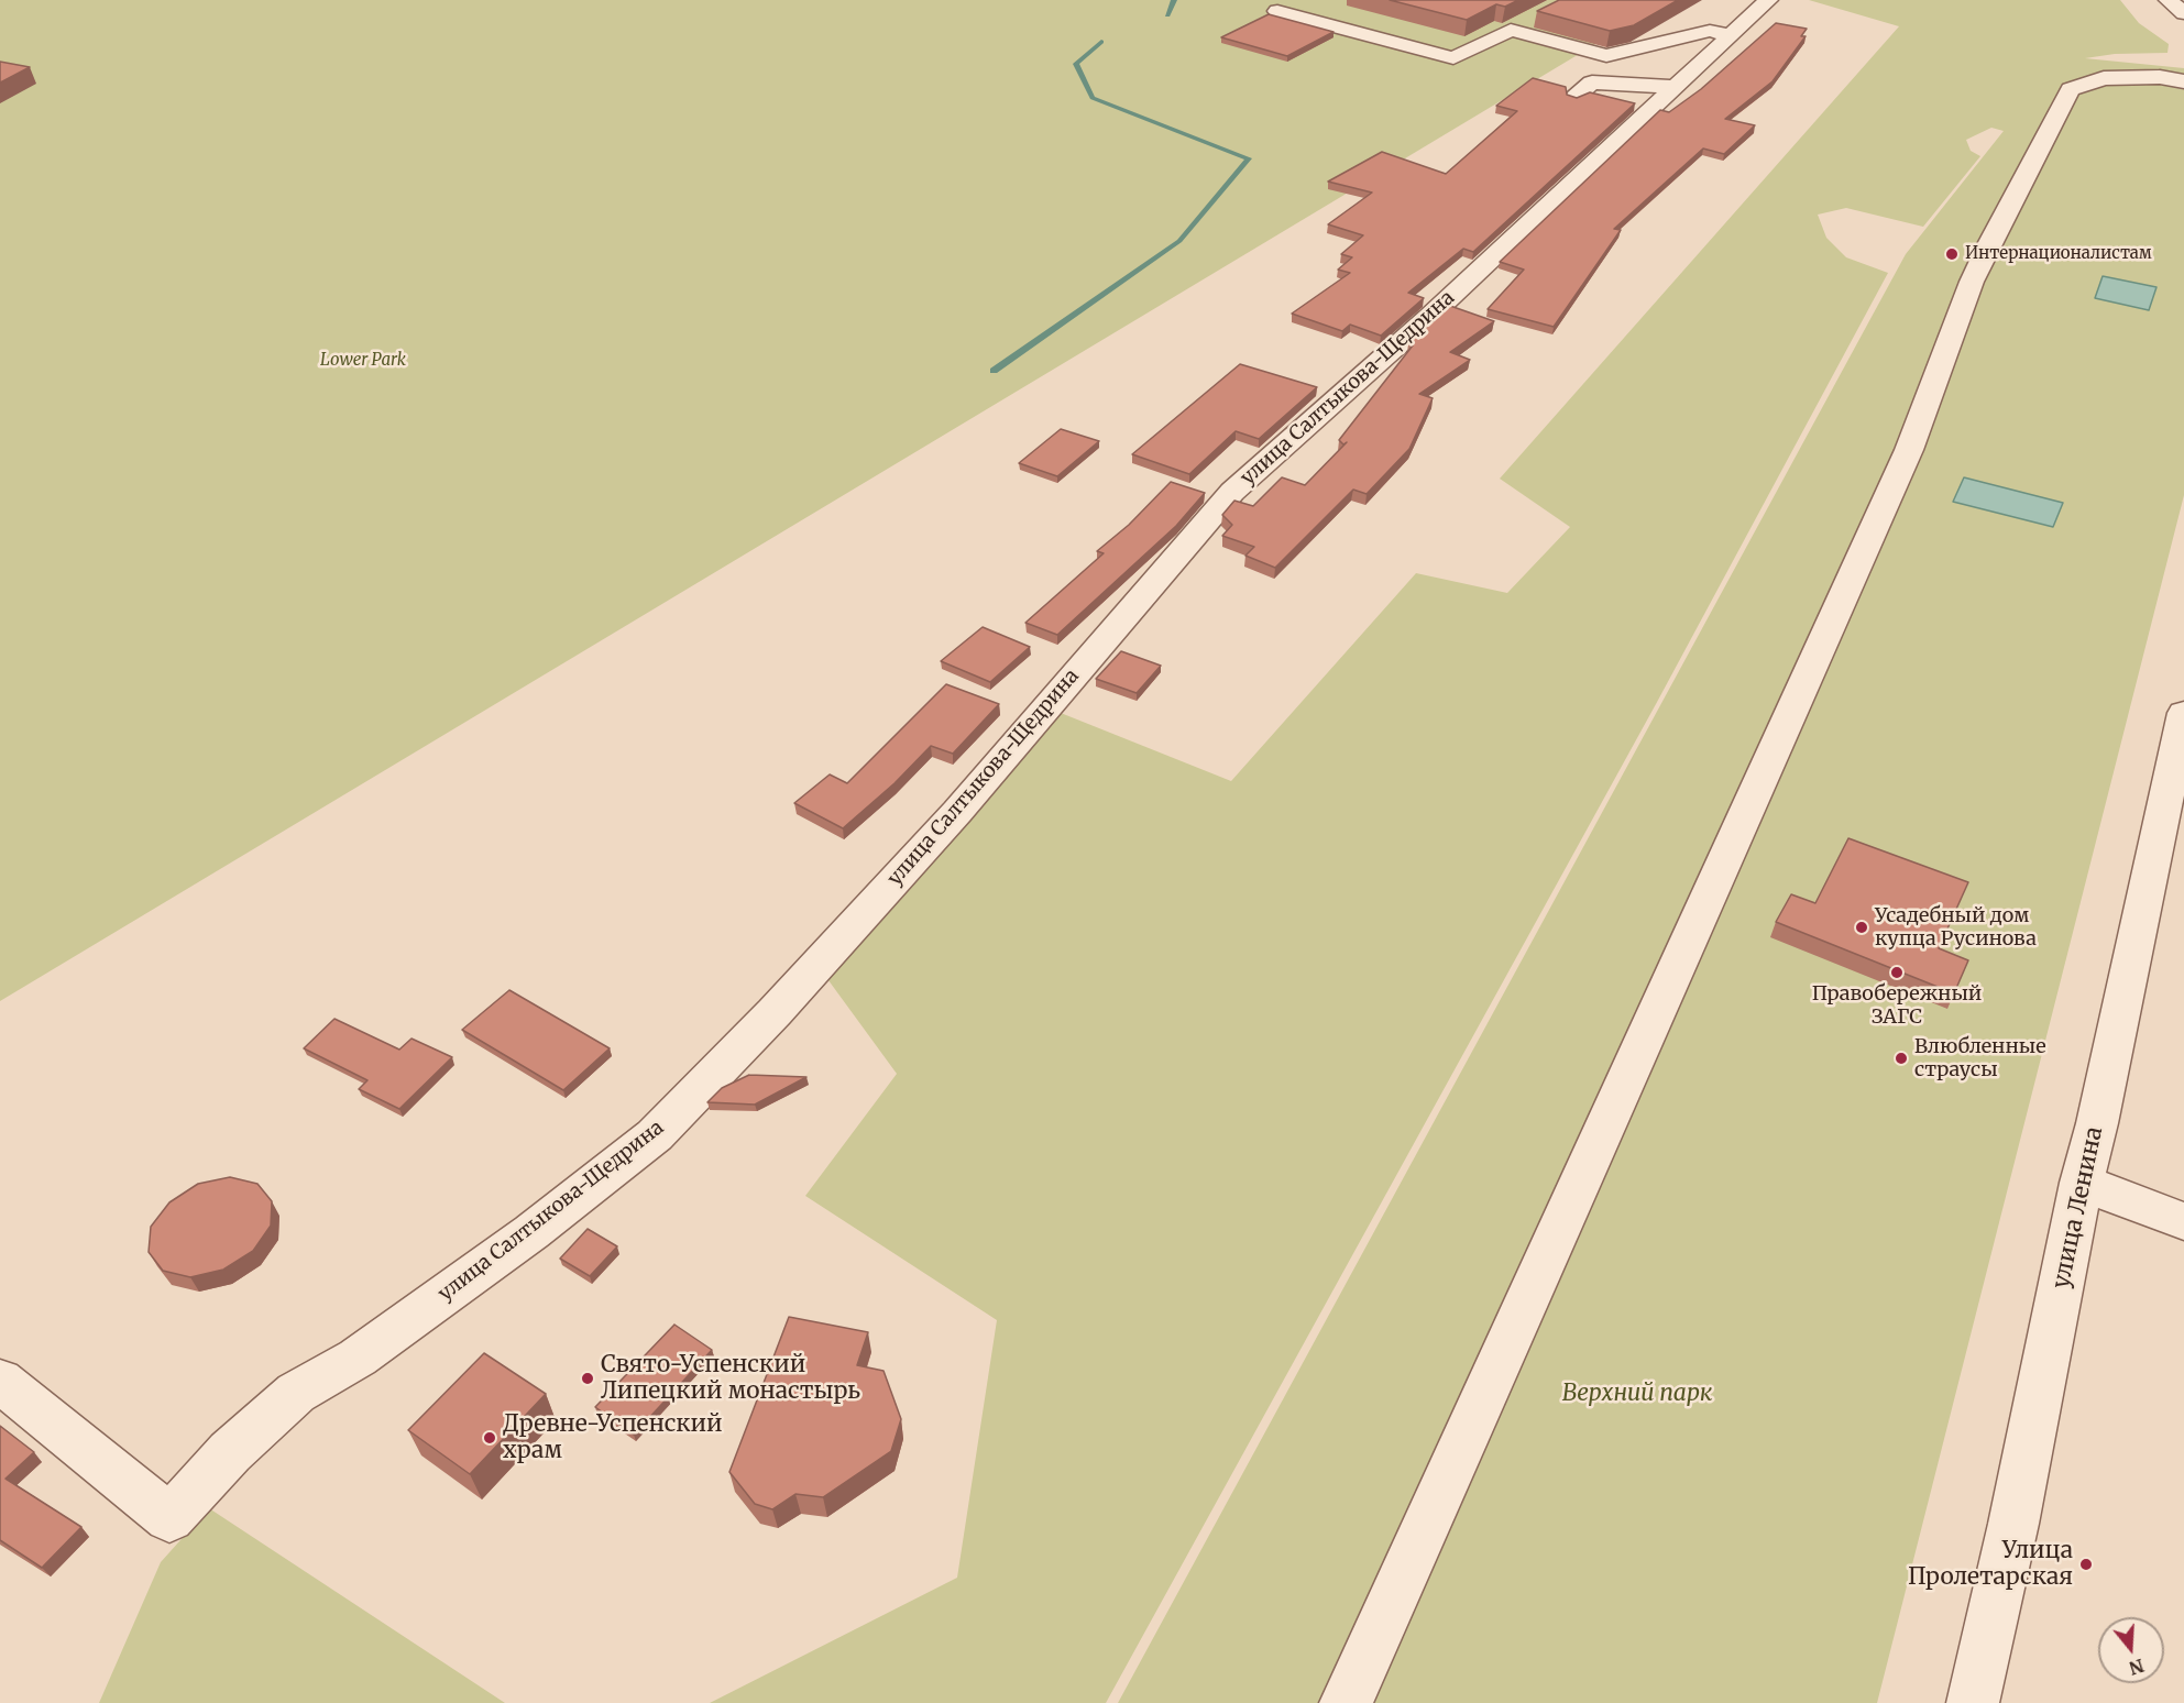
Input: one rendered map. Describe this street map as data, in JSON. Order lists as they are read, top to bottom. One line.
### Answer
{"streets":{"street":["улица Салтыкова-Щедрина","улица Ленина"]},"parks":["Lower Park","Верхний парк"],"places":["Интернационалистам","Усадебный дом купца Русинова","Правобережный ЗАГС","Влюбленные страусы","Свято-Успенский Липецкий монастырь","Древне-Успенский храм","Улица Пролетарская"],"north":"bottom"}
